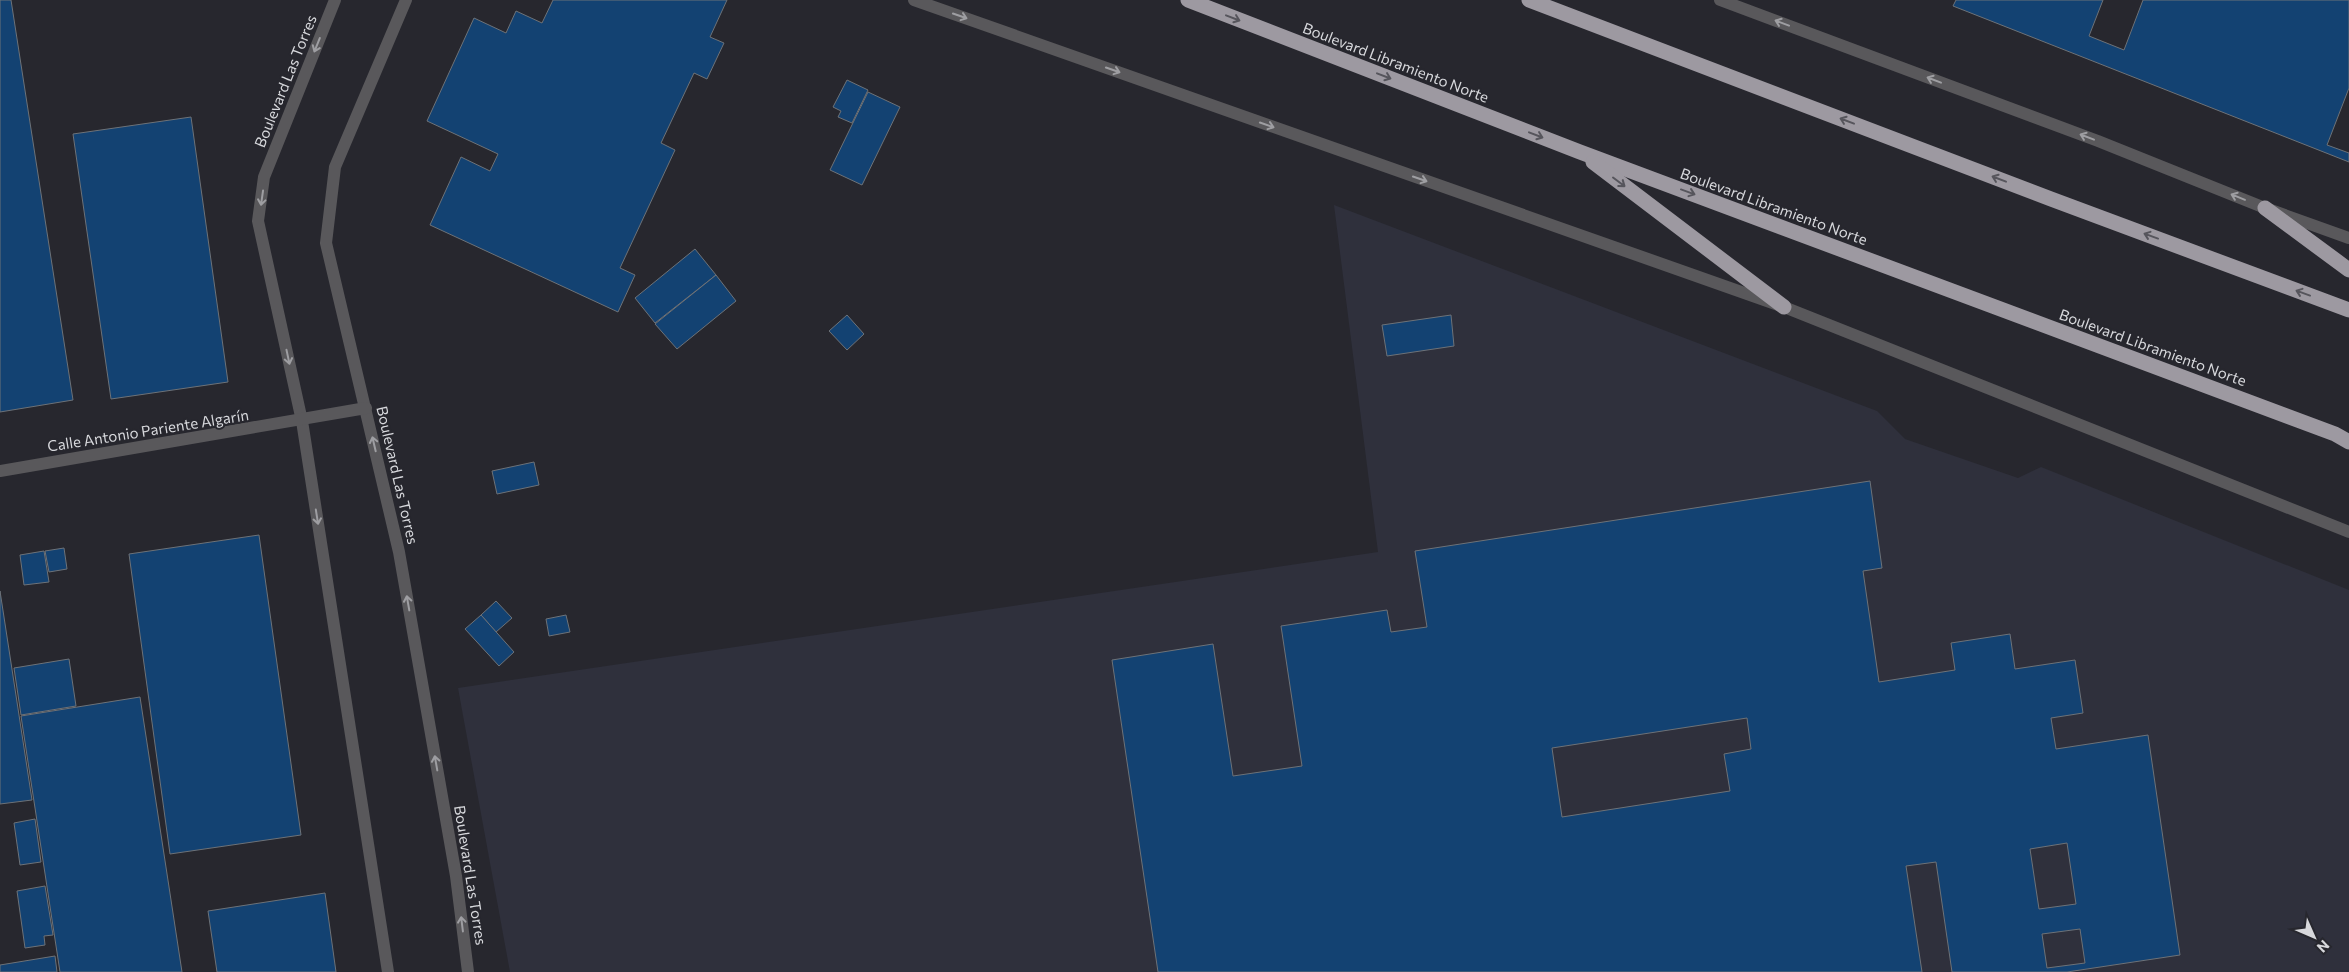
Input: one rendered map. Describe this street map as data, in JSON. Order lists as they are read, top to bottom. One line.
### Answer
{"streets":{"highway":["Boulevard Libramiento Norte"],"street":["Boulevard Las Torres","Calle Antonio Pariente Algarín"]},"crossings":[["Boulevard Las Torres","Calle Antonio Pariente Algarín"]],"north":"bottom right"}
